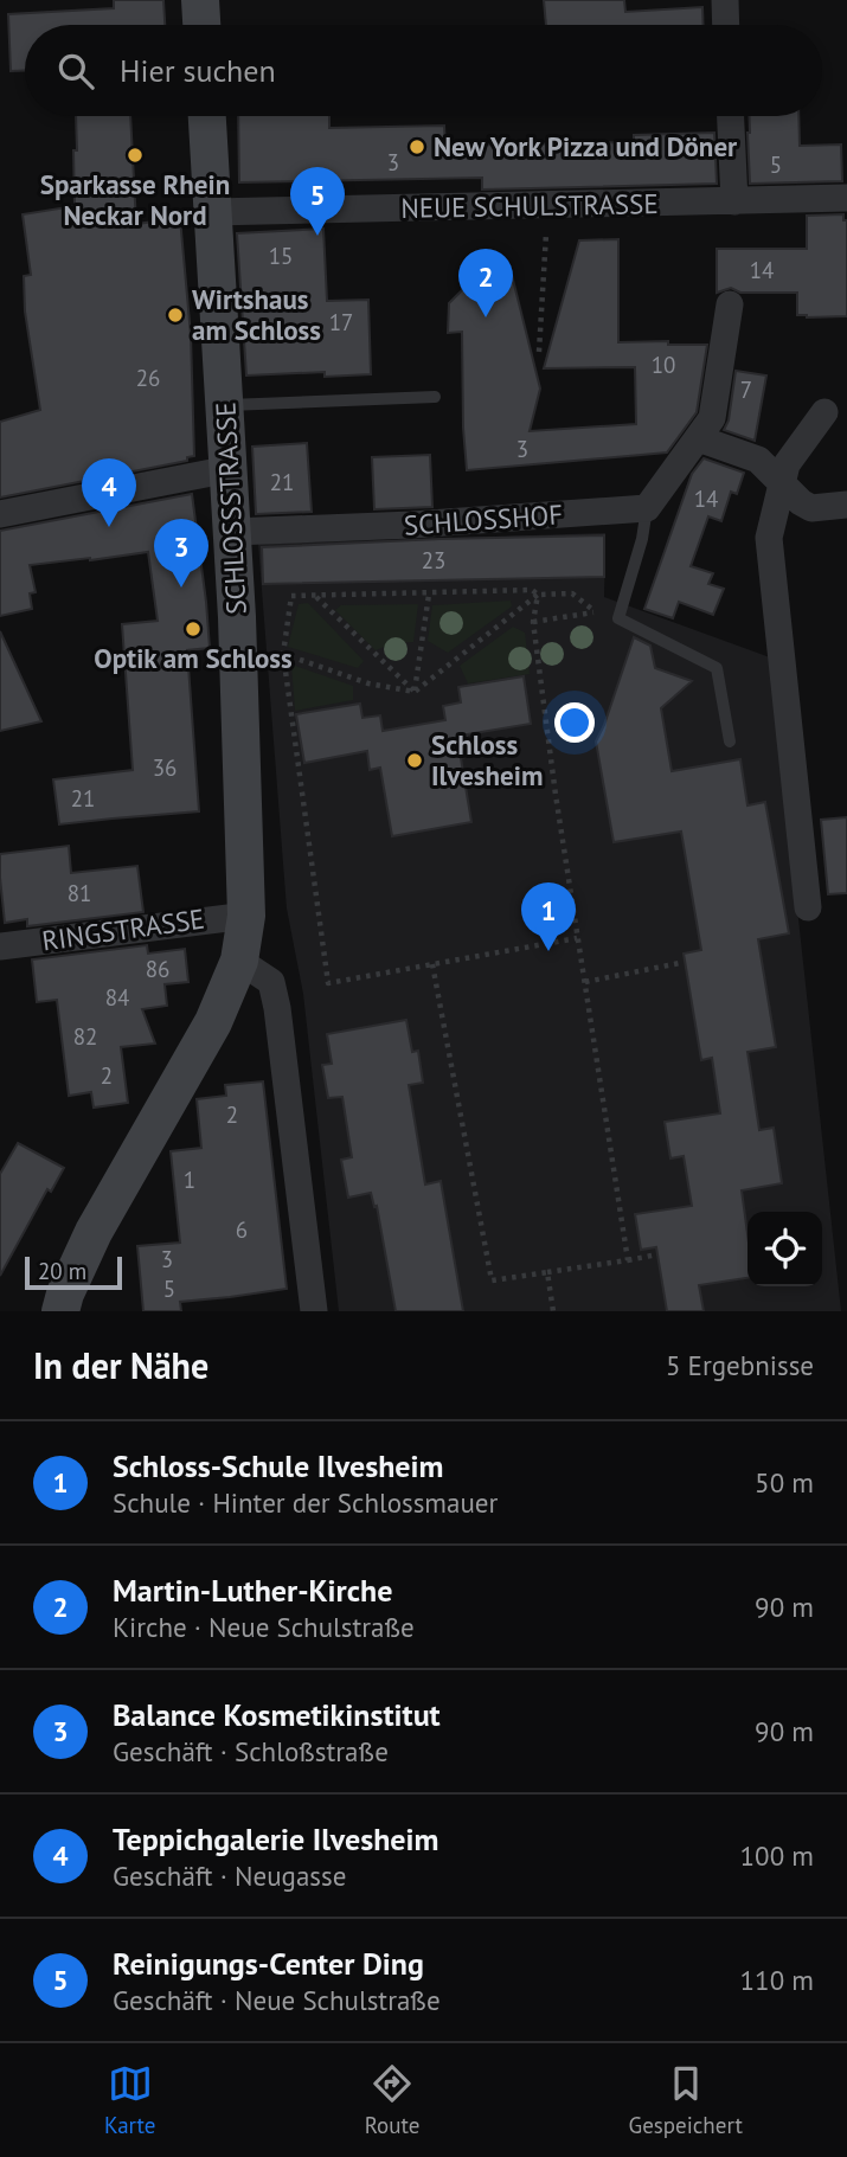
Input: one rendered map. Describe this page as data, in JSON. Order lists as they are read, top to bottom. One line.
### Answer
{"streets":{"main road":["SCHLOSSSTRASSE"],"street":["NEUE SCHULSTRASSE","SCHLOSSHOF","RINGSTRASSE"]},"crossings":[["NEUE SCHULSTRASSE","SCHLOSSSTRASSE"],["SCHLOSSSTRASSE","SCHLOSSHOF"],["SCHLOSSSTRASSE","RINGSTRASSE"]],"places":["New York Pizza und Döner","Sparkasse Rhein Neckar Nord","Wirtshaus am Schloss","Optik am Schloss","Schloss Ilvesheim"],"house_numbers":["3","5","15","14","17","10","26","7","3","21","14","23","36","21","81","86","84","82","2","2","1","6","3","5"],"scale_bar":"20 m","page":{"search":"Hier suchen","pins":["5","2","4","3","1"],"scale":"20 m","heading":["In der Nähe","5 Ergebnisse"],"list":[{"mark":"1","name":"Schloss-Schule Ilvesheim","note":"Schule · Hinter der Schlossmauer","value":"50 m"},{"mark":"2","name":"Martin-Luther-Kirche","note":"Kirche · Neue Schulstraße","value":"90 m"},{"mark":"3","name":"Balance Kosmetikinstitut","note":"Geschäft · Schloßstraße","value":"90 m"},{"mark":"4","name":"Teppichgalerie Ilvesheim","note":"Geschäft · Neugasse","value":"100 m"},{"mark":"5","name":"Reinigungs-Center Ding","note":"Geschäft · Neue Schulstraße","value":"110 m"}],"nav":["Karte","Route","Gespeichert"]}}
